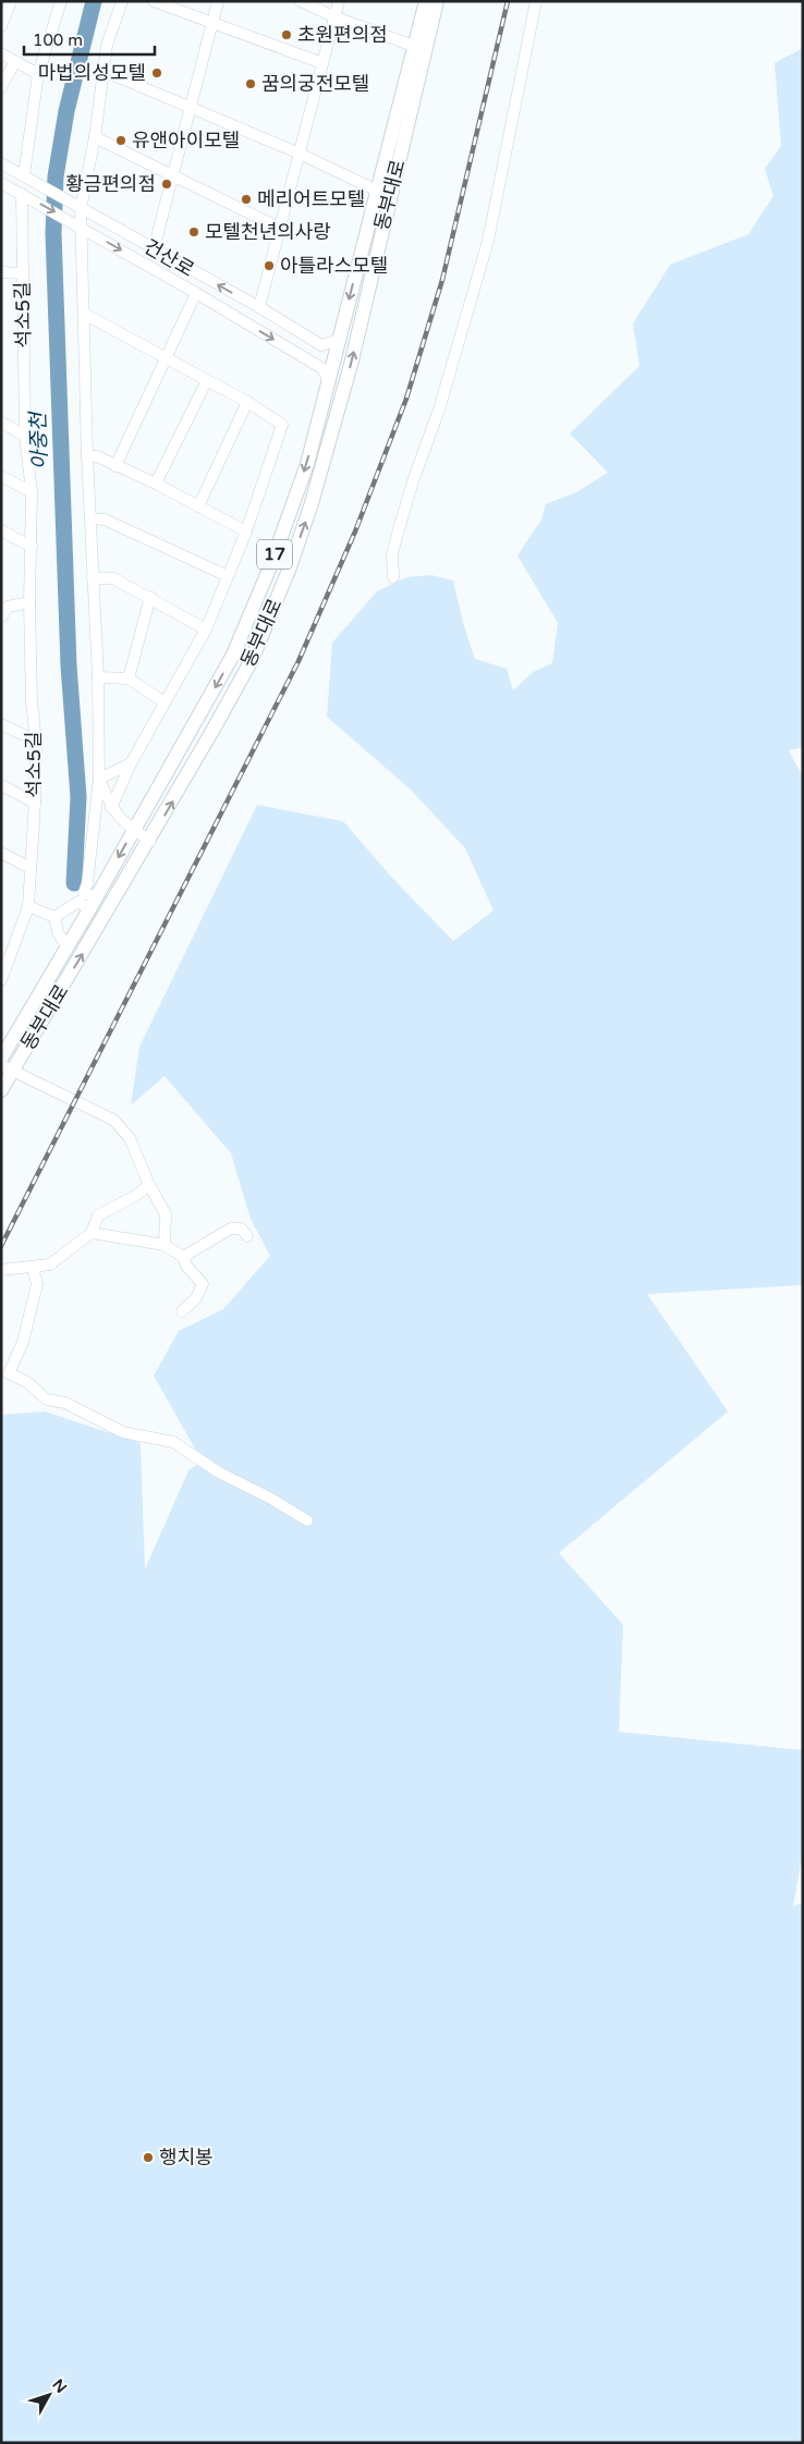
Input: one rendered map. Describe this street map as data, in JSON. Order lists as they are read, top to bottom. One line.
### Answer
{"streets":{"main road":["동부대로","17"],"street":["건산로","석소5길"]},"crossings":[["동부대로","건산로"],["건산로","석소5길"]],"water":["아중천"],"places":["초원편의점","마법의성모텔","꿈의궁전모텔","유앤아이모텔","황금편의점","메리어트모텔","모텔천년의사랑","아틀라스모텔","행치봉"],"scale_bar":"100 m","north":"top right"}
